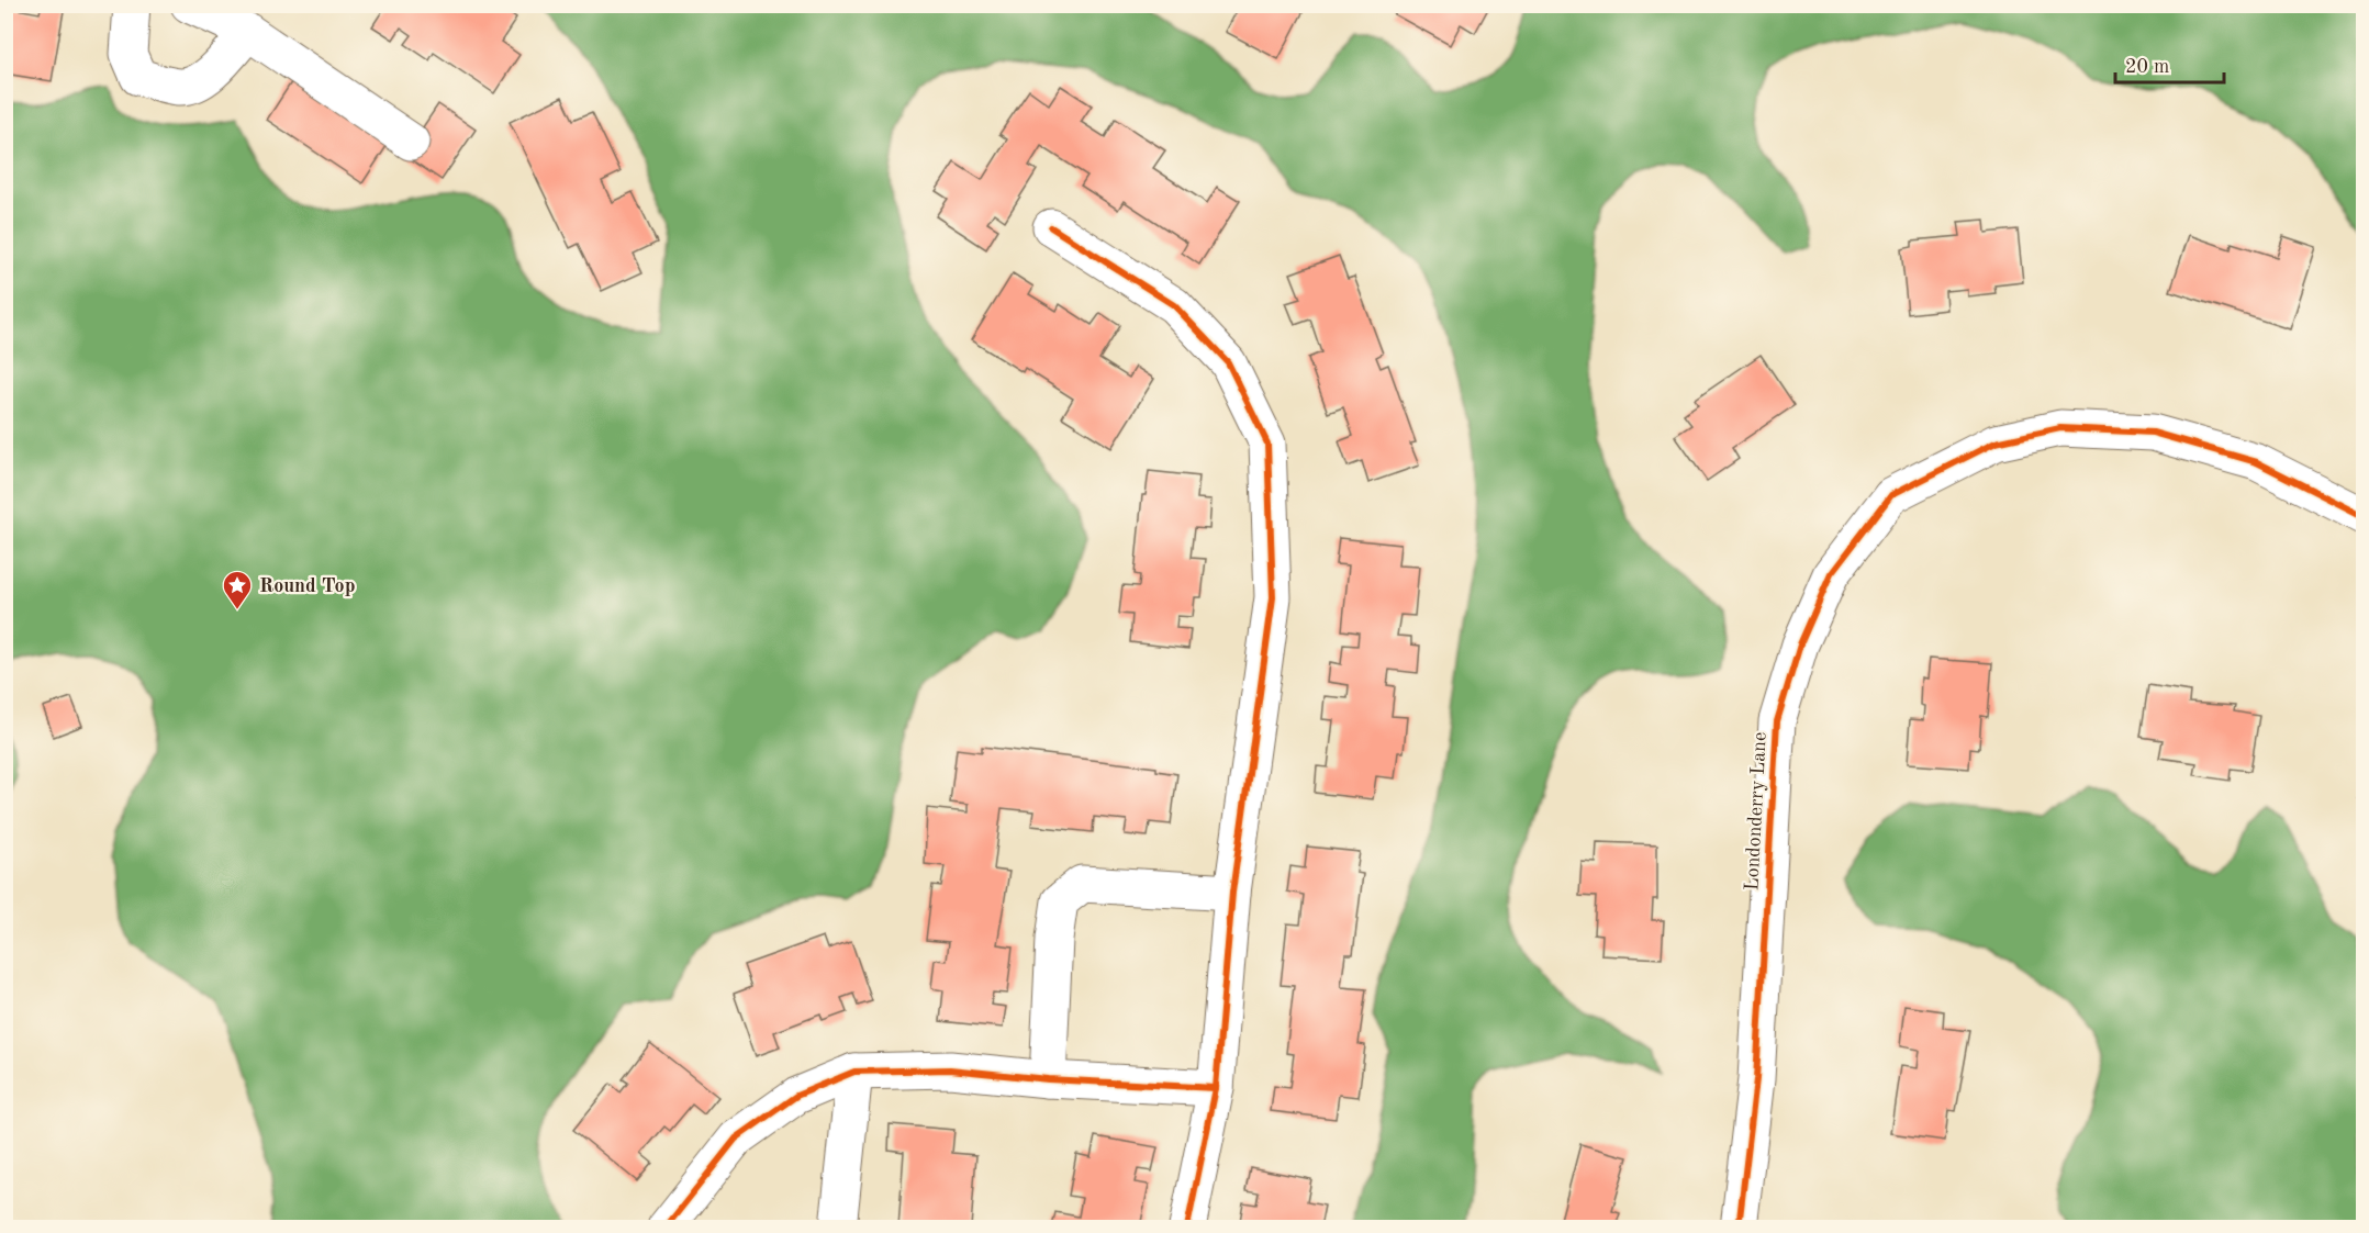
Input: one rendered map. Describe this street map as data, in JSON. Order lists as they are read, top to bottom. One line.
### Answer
{"streets":{"street":["Londonderry Lane"]},"places":{"place":["Round Top"]},"scale_bar":"20 m"}
